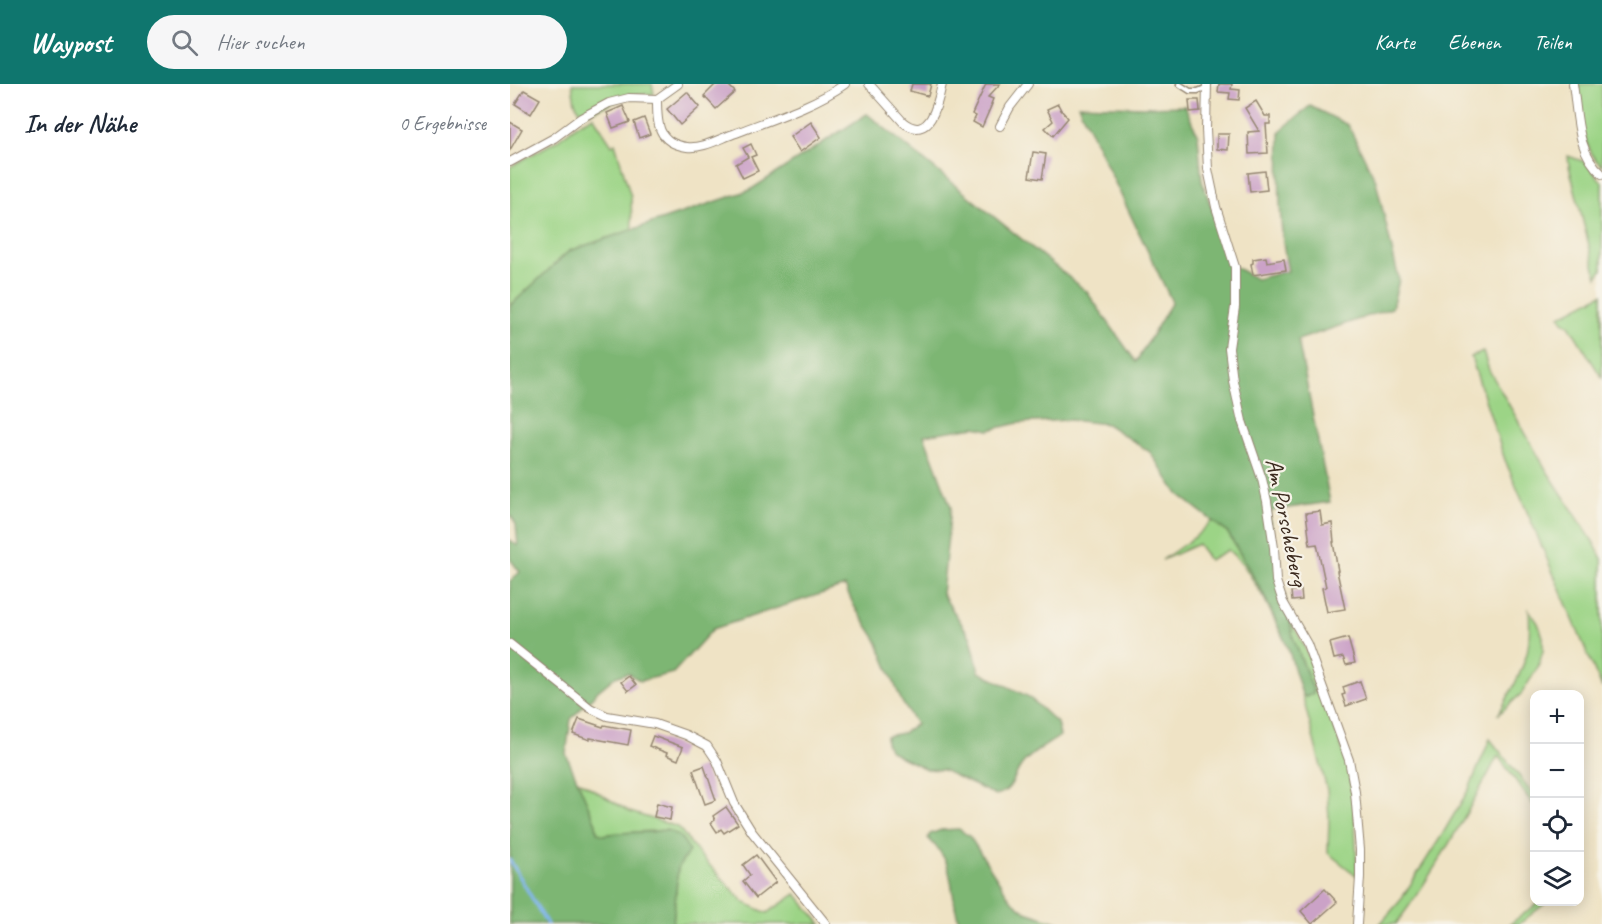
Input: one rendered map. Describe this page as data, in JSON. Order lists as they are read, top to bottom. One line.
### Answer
{"streets":{"street":["Am Porscheberg"]},"page":{"header":"Waypost","search":"Hier suchen","nav":["Karte","Ebenen","Teilen"],"heading":["In der Nähe","0 Ergebnisse"],"map_buttons":["+","−"]}}
